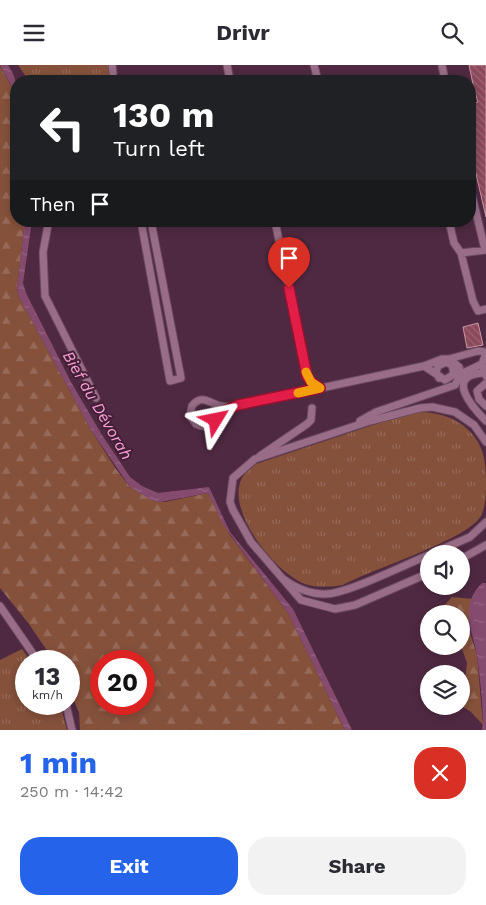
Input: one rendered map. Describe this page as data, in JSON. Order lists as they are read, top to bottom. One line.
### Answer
{"water":["Bief du Dévorah"],"page":{"header":"Drivr","turn":["130 m","Turn left"],"then":"Then","speed":"13 km/h","limit":"20","heading":["1 min","250 m · 14:42"],"buttons":["Exit","Share"]}}
